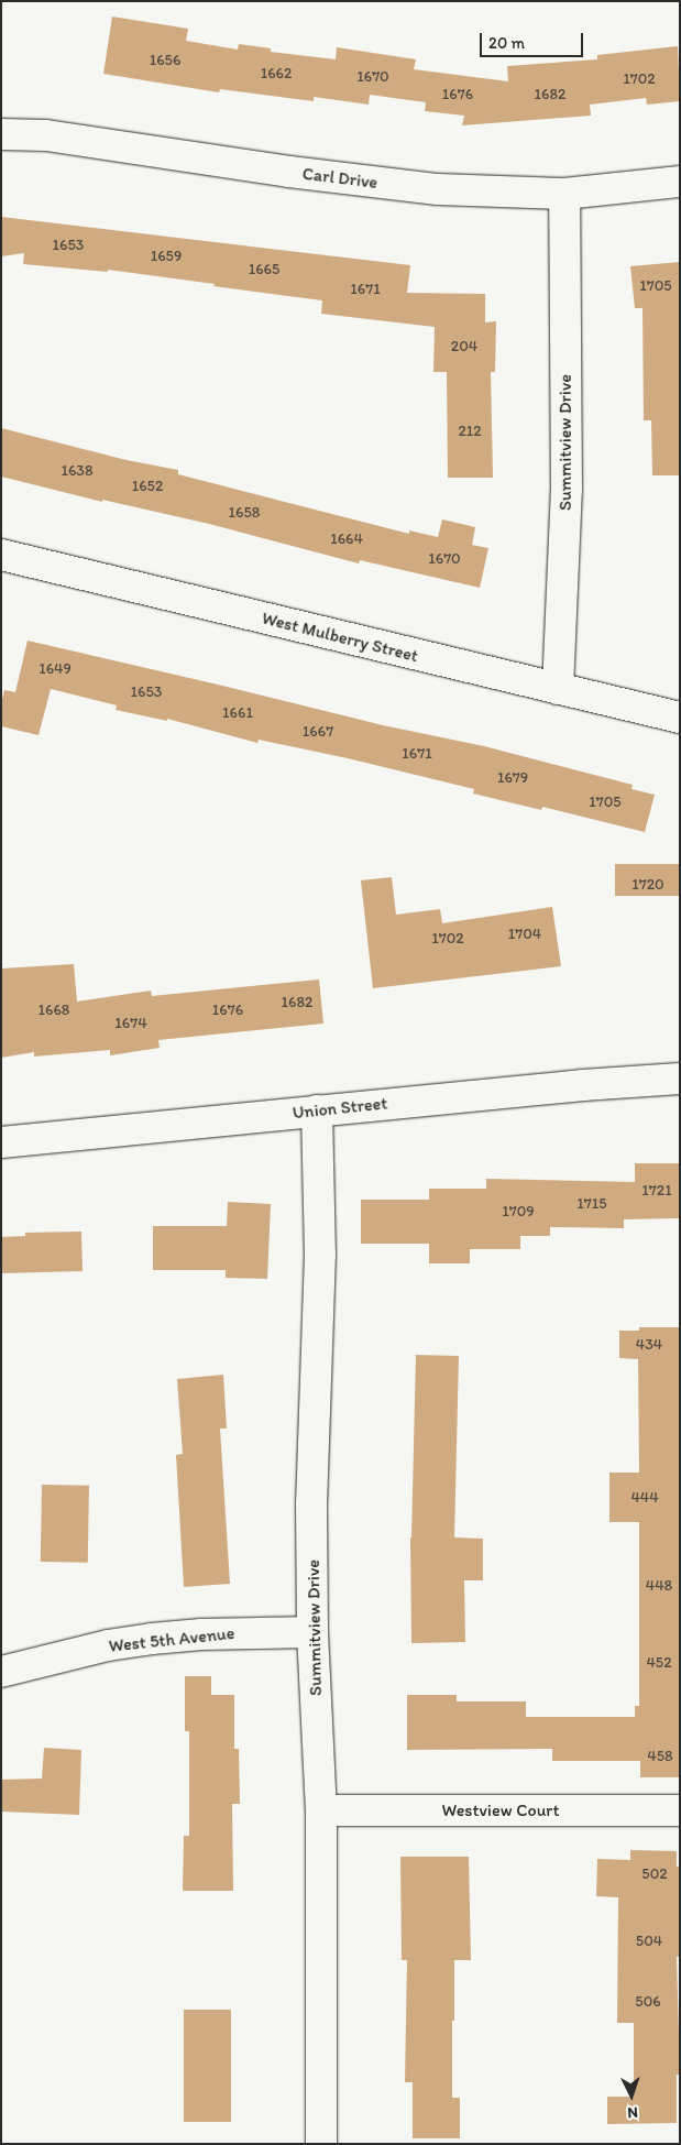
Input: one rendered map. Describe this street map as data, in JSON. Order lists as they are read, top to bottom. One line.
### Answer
{"streets":{"street":["Carl Drive","Summitview Drive","West Mulberry Street","Union Street","West 5th Avenue","Westview Court"]},"crossings":[["Carl Drive","Summitview Drive"],["Summitview Drive","West Mulberry Street"],["Summitview Drive","Union Street"],["Summitview Drive","West 5th Avenue"],["Summitview Drive","Westview Court"]],"house_numbers":["1656","1662","1670","1702","1676","1682","1653","1659","1665","1705","1671","204","212","1638","1652","1658","1664","1670","1649","1653","1661","1667","1671","1679","1705","1720","1704","1702","1682","1668","1676","1674","1721","1715","1709","434","444","448","452","458","502","504","506"],"scale_bar":"20 m","north":"bottom"}
